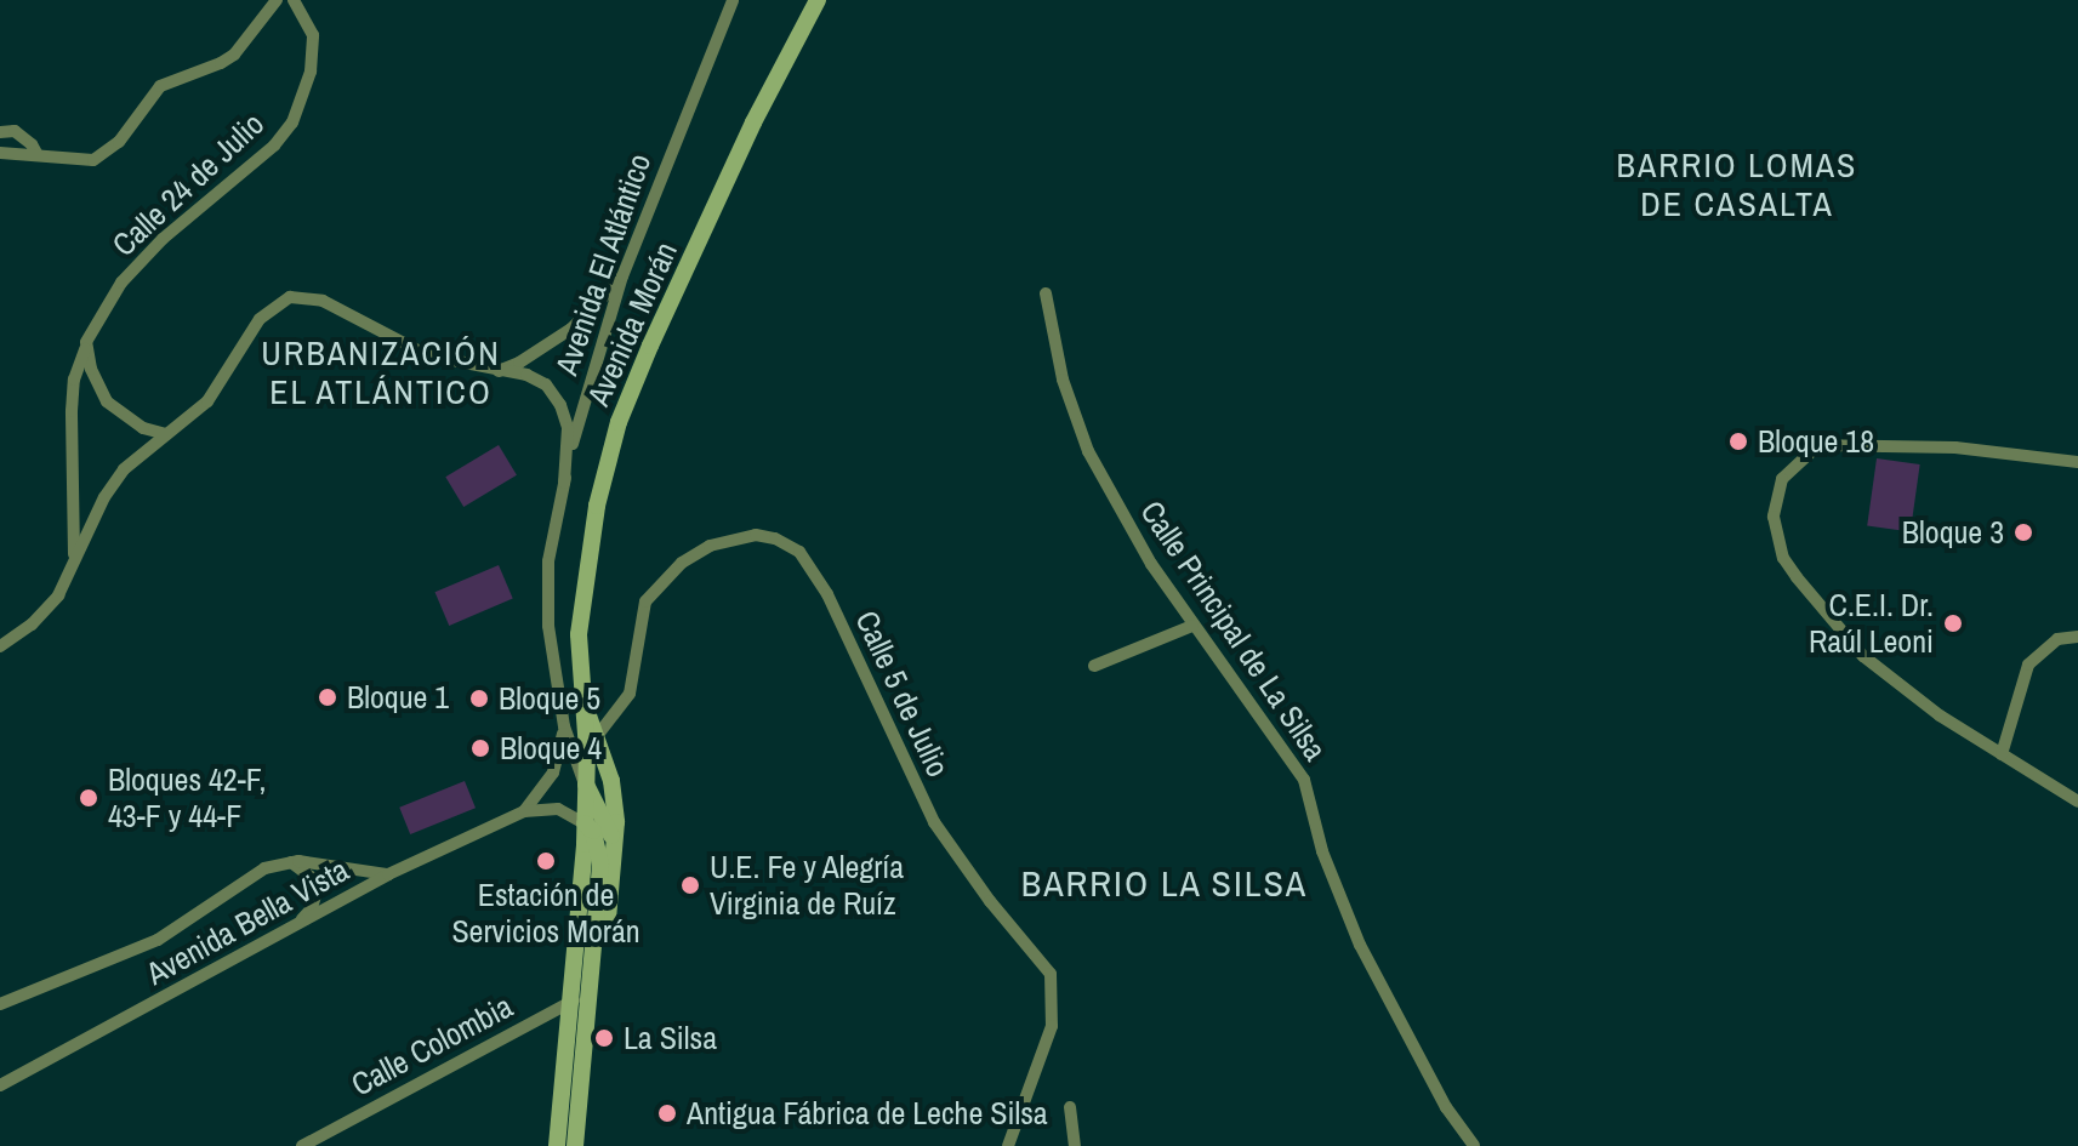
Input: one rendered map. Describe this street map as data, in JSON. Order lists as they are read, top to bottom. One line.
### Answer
{"streets":{"main road":["Avenida Morán"],"street":["Calle 24 de Julio","Avenida El Atlántico","Calle Principal de La Silsa","Calle 5 de Julio","Avenida Bella Vista","Calle Colombia"]},"crossings":[["Avenida El Atlántico","Avenida Morán"],["Avenida El Atlántico","Avenida Bella Vista"],["Avenida Morán","Calle 5 de Julio"],["Avenida Morán","Calle Colombia"]],"districts":["BARRIO LOMAS DE CASALTA","URBANIZACIÓN EL ATLÁNTICO","BARRIO LA SILSA"],"places":["Bloque 18","Bloque 3","C.E.I. Dr. Raúl Leoni","Bloque 1","Bloque 5","Bloque 4","Bloques 42-F, 43-F y 44-F","Estación de Servicios Morán","U.E. Fe y Alegría Virginia de Ruíz","La Silsa","Antigua Fábrica de Leche Silsa"]}
